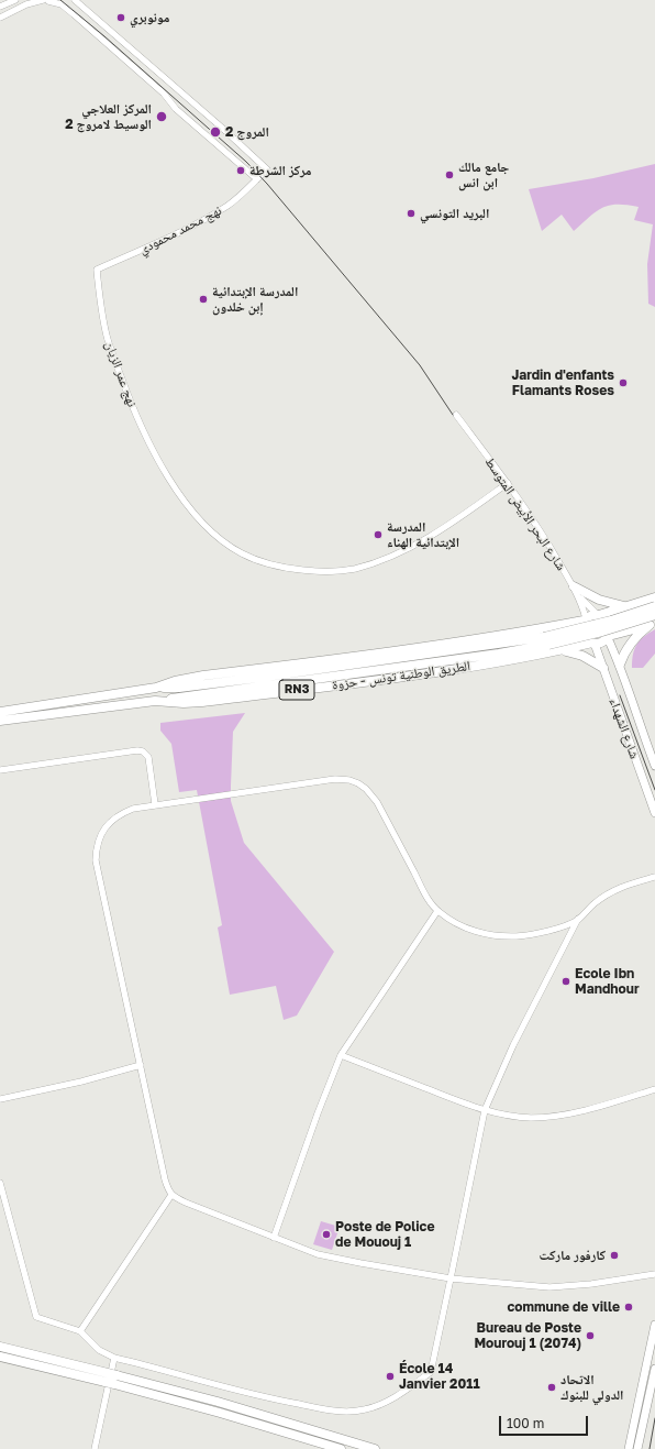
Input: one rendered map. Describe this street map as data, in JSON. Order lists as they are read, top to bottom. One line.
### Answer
{"streets":{"highway":["الطريق الوطنية تونس - حزوة","RN3"],"main road":["شارع الشهداء"],"street":["نهج محمد محمودي","نهج عمر الزيان","شارع البحر الأبيض المتوسط"]},"crossings":[["نهج محمد محمودي","نهج عمر الزيان"],["نهج عمر الزيان","شارع البحر الأبيض المتوسط"],["شارع البحر الأبيض المتوسط","الطريق الوطنية تونس - حزوة"],["شارع البحر الأبيض المتوسط","RN3"],["شارع البحر الأبيض المتوسط","شارع الشهداء"],["الطريق الوطنية تونس - حزوة","RN3"],["الطريق الوطنية تونس - حزوة","شارع الشهداء"],["RN3","شارع الشهداء"]],"places":["مونوبري","المركز العلاجي الوسيط لامروج 2","المروج 2","مركز الشرطة","جامع مالك ابن انس","البريد التونسي","المدرسة الإبتدائية إبن خلدون","Jardin d'enfants Flamants Roses","المدرسة الإبتدائية الهناء","Ecole Ibn Mandhour","Poste de Police de Mououj 1","كارفور ماركت","commune de ville","Bureau de Poste Mourouj 1 (2074)","École 14 Janvier 2011","الاتحاد الدولي للبنوك"],"scale_bar":"100 m"}
